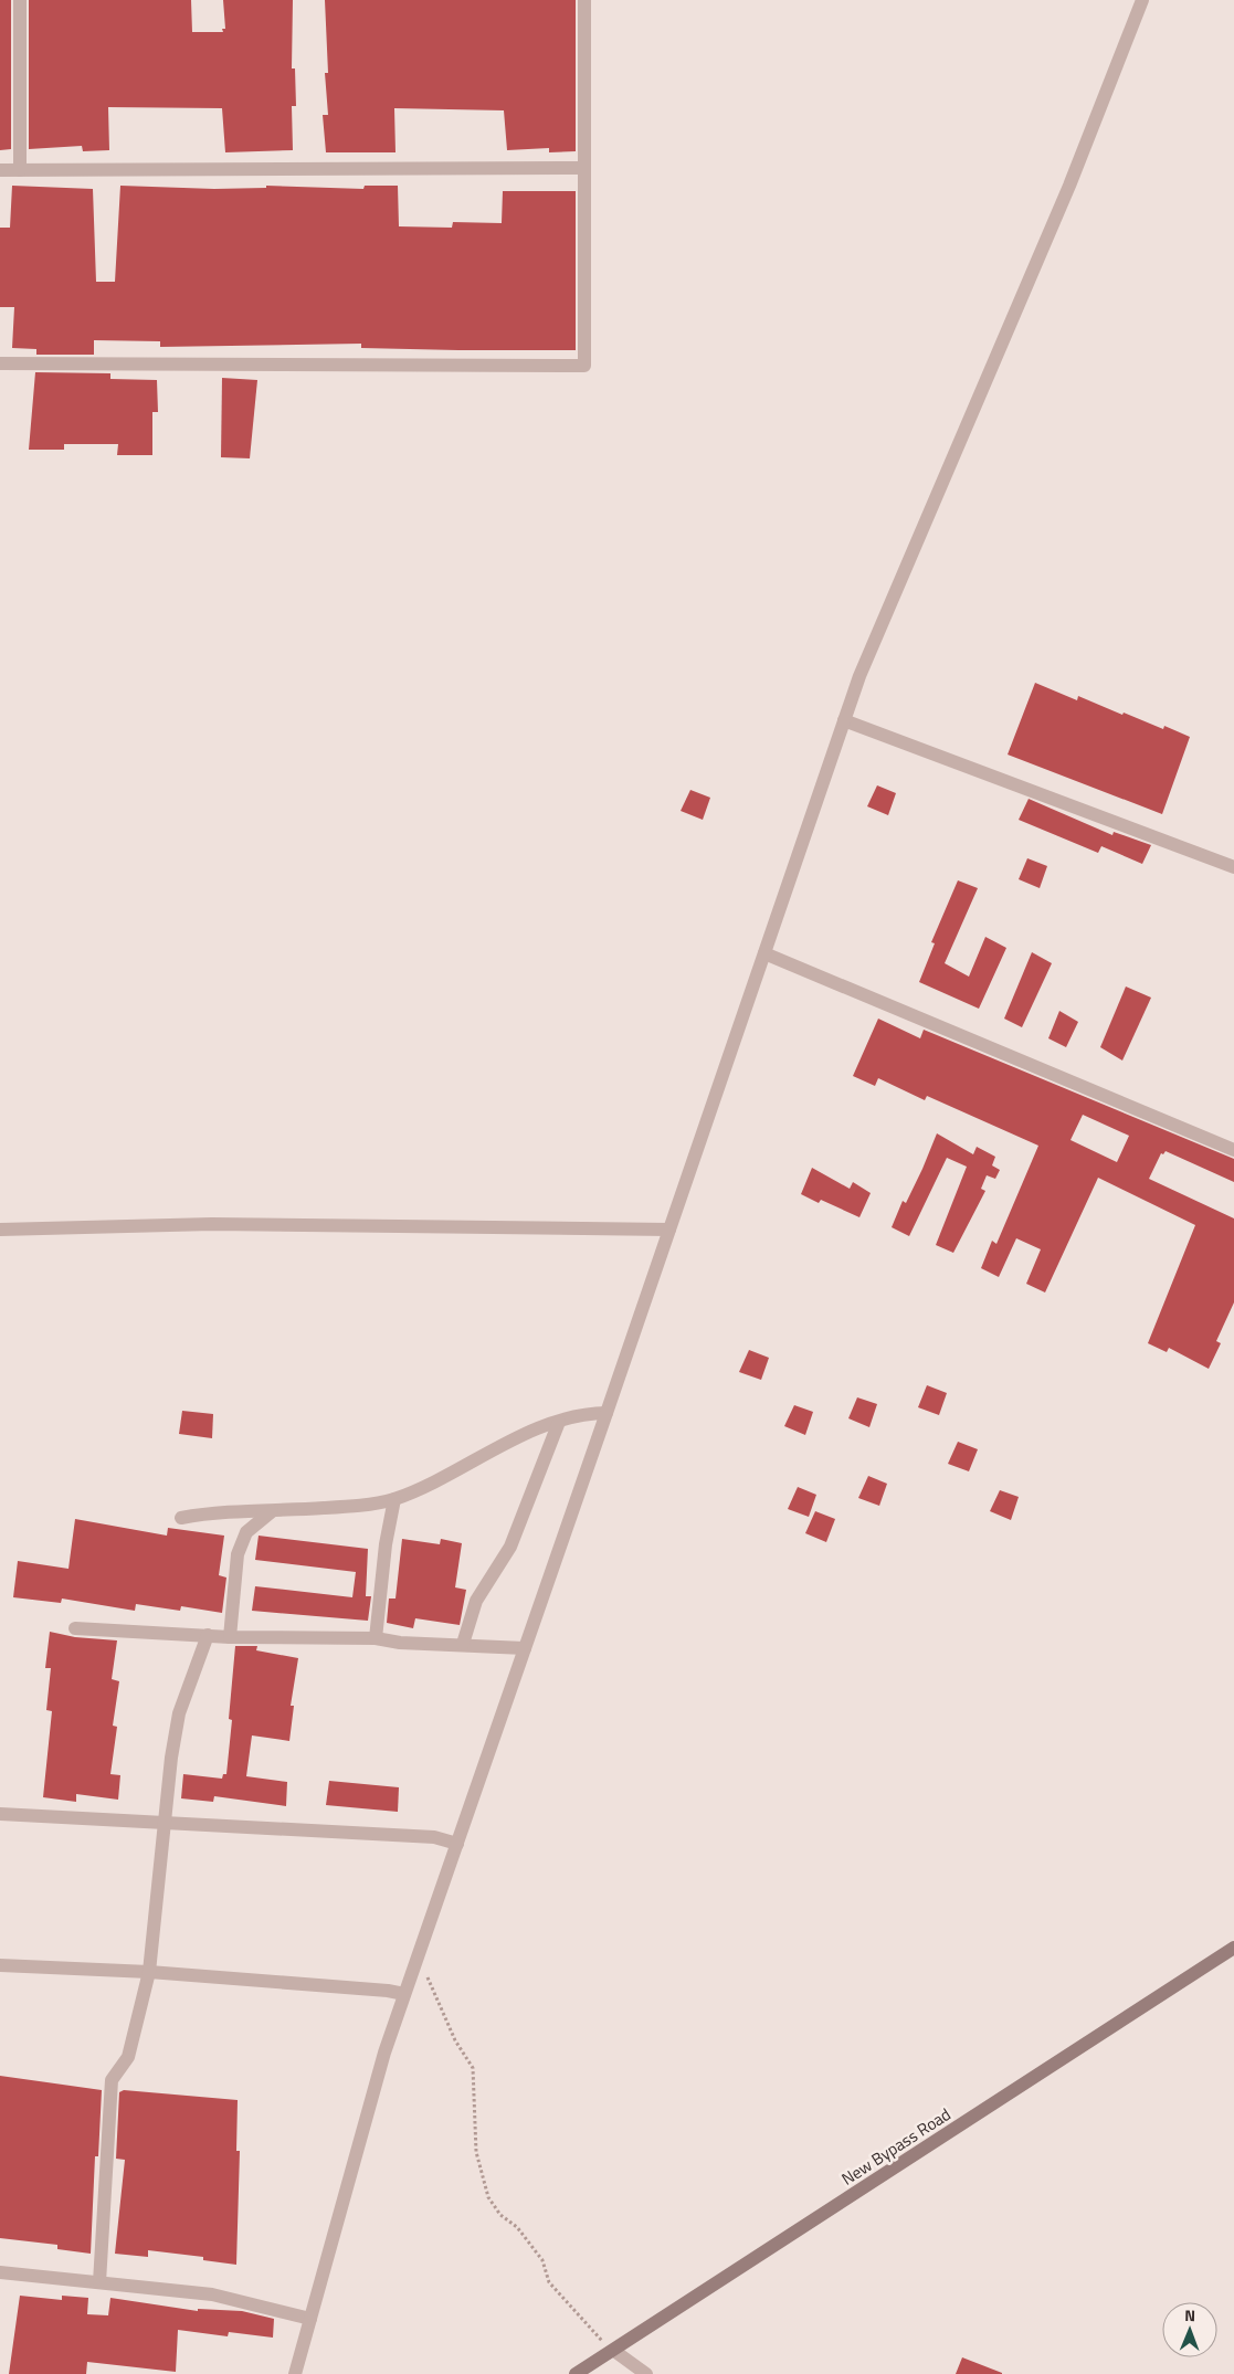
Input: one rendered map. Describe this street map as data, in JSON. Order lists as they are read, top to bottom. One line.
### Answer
{"streets":{"main road":["New Bypass Road"]},"north":"top"}
